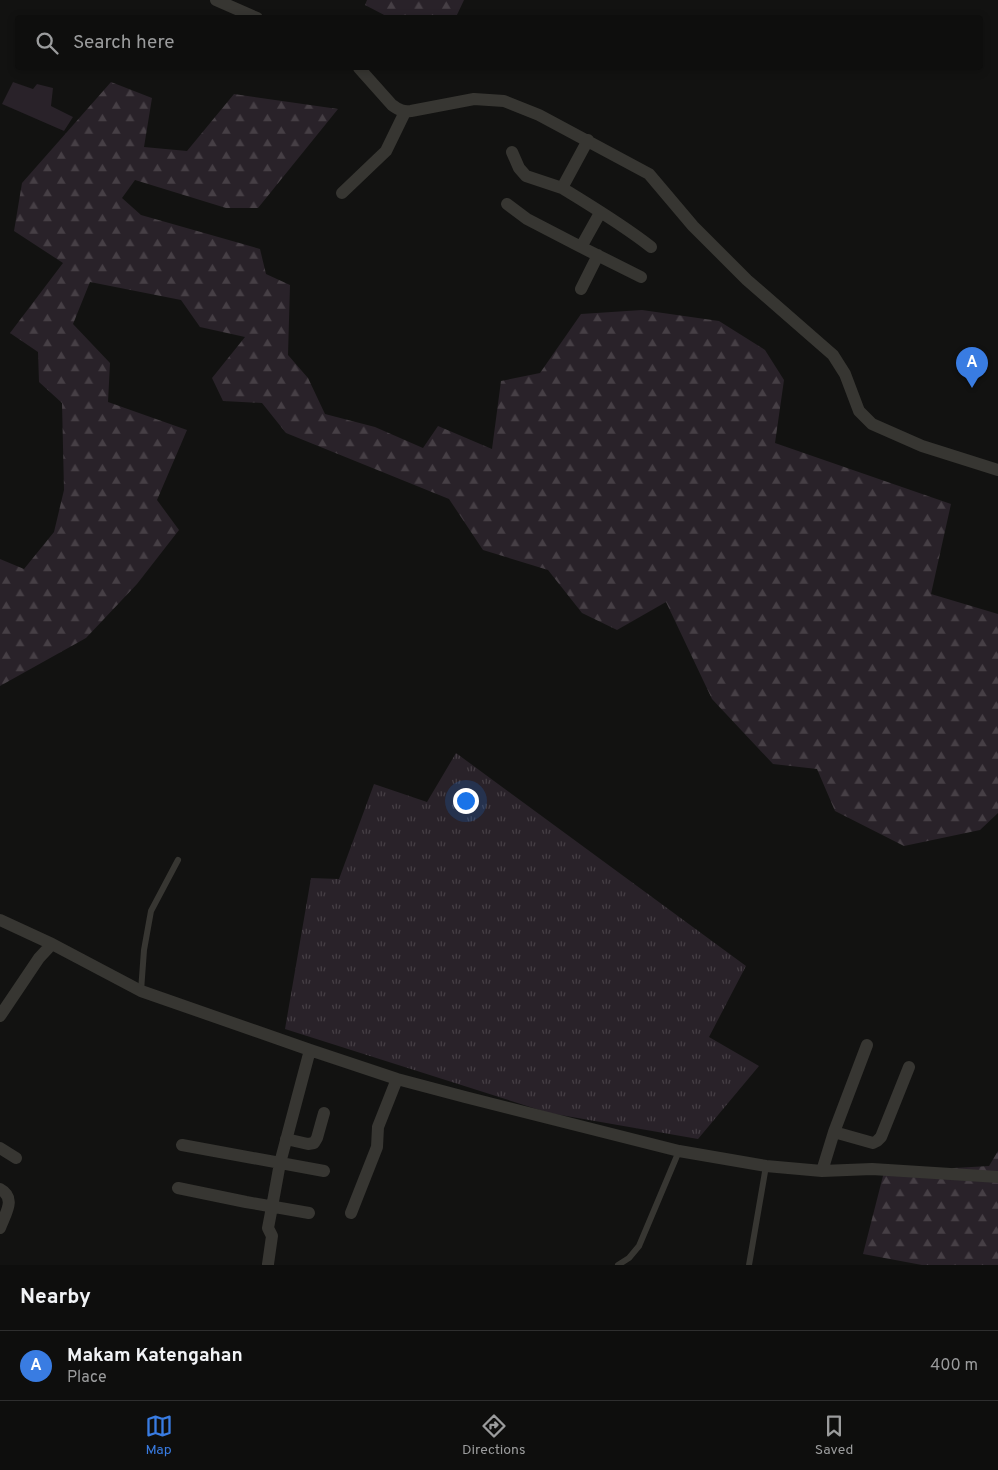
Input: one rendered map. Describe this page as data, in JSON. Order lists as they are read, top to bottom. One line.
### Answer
{"page":{"search":"Search here","pins":"A","heading":"Nearby","list":[{"mark":"A","name":"Makam Katengahan","note":"Place","value":"400 m"}],"nav":["Map","Directions","Saved"]}}
